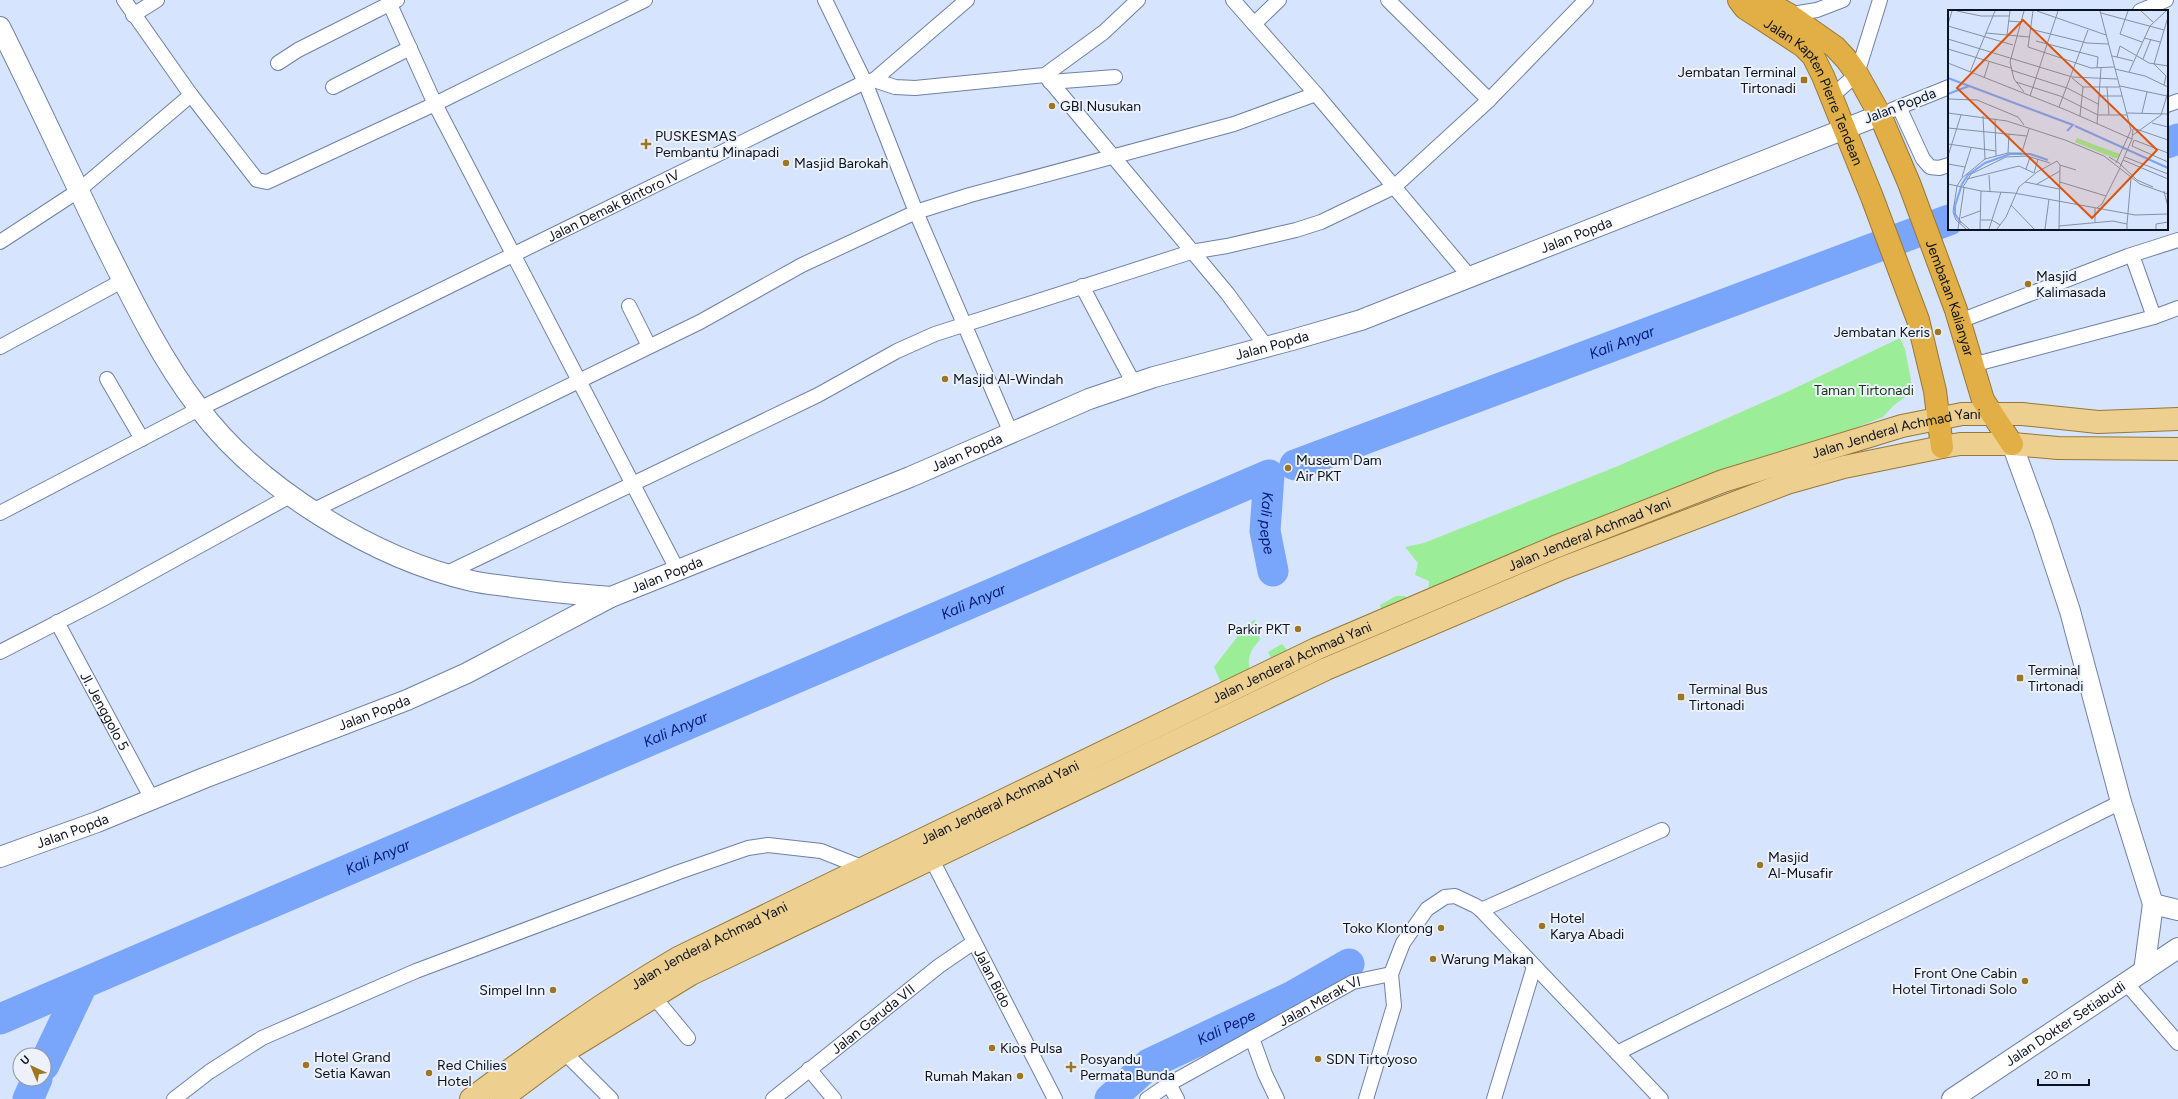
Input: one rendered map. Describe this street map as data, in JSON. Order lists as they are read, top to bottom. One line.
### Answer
{"streets":{"highway":["Jalan Kapten Pierre Tendean","Jembatan Kalianyar"],"main road":["Jalan Popda","Jalan Jenderal Achmad Yani","Jalan Dokter Setiabudi"],"street":["Jalan Demak Bintoro IV","Jl. Jenggolo 5","Jalan Bido","Jalan Merak VI","Jalan Garuda VII"]},"crossings":[["Jalan Kapten Pierre Tendean","Jalan Popda"],["Jalan Kapten Pierre Tendean","Jembatan Kalianyar"],["Jalan Kapten Pierre Tendean","Jalan Jenderal Achmad Yani"],["Jalan Popda","Jl. Jenggolo 5"],["Jembatan Kalianyar","Jalan Jenderal Achmad Yani"],["Jalan Jenderal Achmad Yani","Jalan Bido"],["Jalan Bido","Jalan Garuda VII"]],"water":["Kali Anyar","Kali pepe","Kali Pepe"],"parks":["Taman Tirtonadi"],"places":{"transit":["Jembatan Terminal Tirtonadi","Terminal Tirtonadi","Terminal Bus Tirtonadi"],"other":["GBI Nusukan","Masjid Barokah","Masjid Kalimasada","Jembatan Keris","Masjid Al-Windah","Museum Dam Air PKT","Parkir PKT","Masjid Al-Musafir","Hotel Karya Abadi","Toko Klontong","Warung Makan","Front One Cabin Hotel Tirtonadi Solo","Simpel Inn","Kios Pulsa","SDN Tirtoyoso","Hotel Grand Setia Kawan","Red Chilies Hotel","Rumah Makan"],"health":["PUSKESMAS Pembantu Minapadi","Posyandu Permata Bunda"]},"scale_bar":"20 m","north":"top left"}
